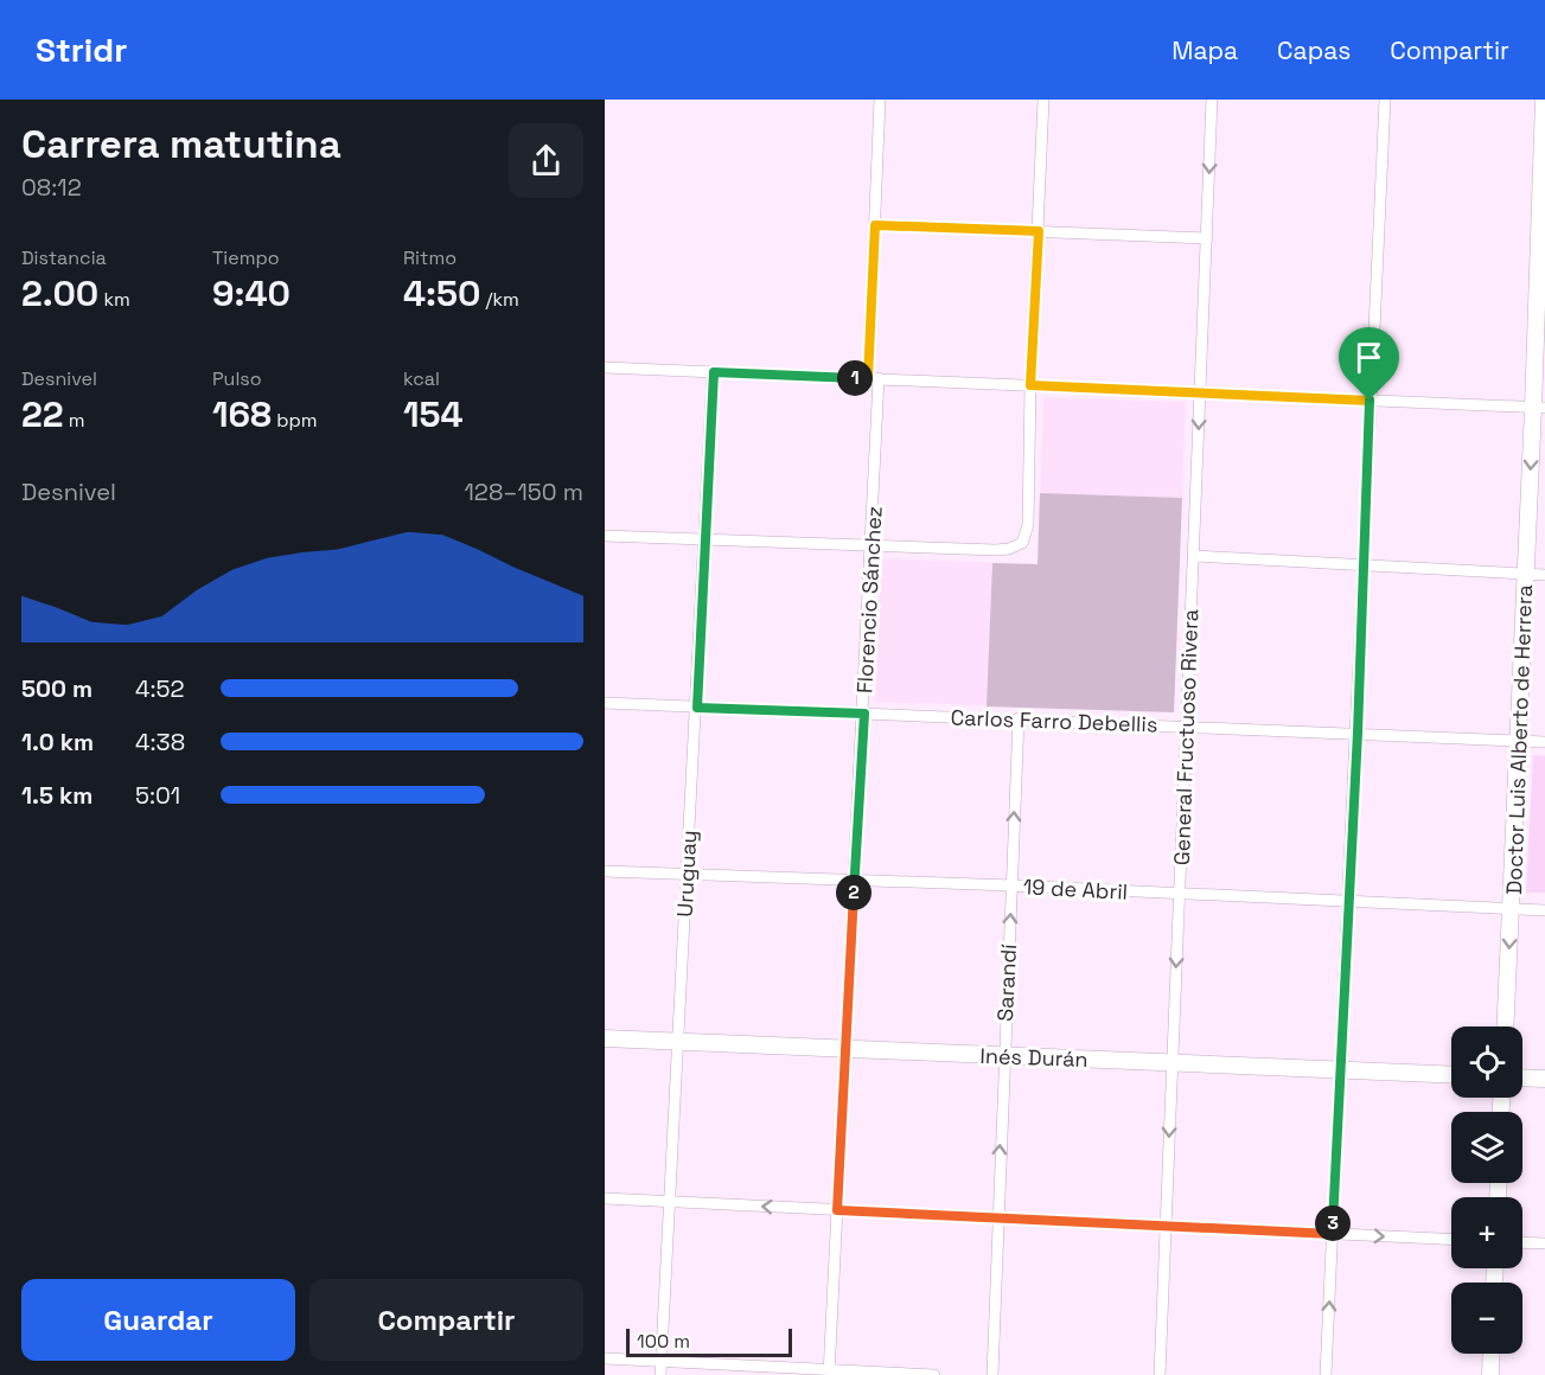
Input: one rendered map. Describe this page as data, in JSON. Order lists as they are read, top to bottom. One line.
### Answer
{"streets":{"street":["Florencio Sánchez","Carlos Farro Debellis","General Fructuoso Rivera","Doctor Luis Alberto de Herrera","Uruguay","19 de Abril","Sarandí","Inés Durán"]},"crossings":[["Florencio Sánchez","Carlos Farro Debellis"],["Florencio Sánchez","19 de Abril"],["Florencio Sánchez","Inés Durán"],["Carlos Farro Debellis","General Fructuoso Rivera"],["Carlos Farro Debellis","Doctor Luis Alberto de Herrera"],["Carlos Farro Debellis","Uruguay"],["Carlos Farro Debellis","Sarandí"],["General Fructuoso Rivera","19 de Abril"],["General Fructuoso Rivera","Inés Durán"],["Doctor Luis Alberto de Herrera","19 de Abril"],["Uruguay","19 de Abril"],["Uruguay","Inés Durán"],["19 de Abril","Sarandí"],["Sarandí","Inés Durán"]],"one_way":["General Fructuoso Rivera","Sarandí"],"scale_bar":"100 m","page":{"header":"Stridr","nav":["Mapa","Capas","Compartir"],"heading":["Carrera matutina","08:12"],"stats":[["Distancia","2.00 km"],["Tiempo","9:40"],["Ritmo","4:50 /km"],["Desnivel","22 m"],["Pulso","168 bpm"],["kcal","154"]],"pins":["1","2","3"],"chart":["Desnivel","128–150 m"],"list":[{"name":"500 m","note":"4:52"},{"name":"1.0 km","note":"4:38"},{"name":"1.5 km","note":"5:01"}],"map_buttons":["+","−"],"buttons":["Guardar","Compartir"],"scale":"100 m"}}
